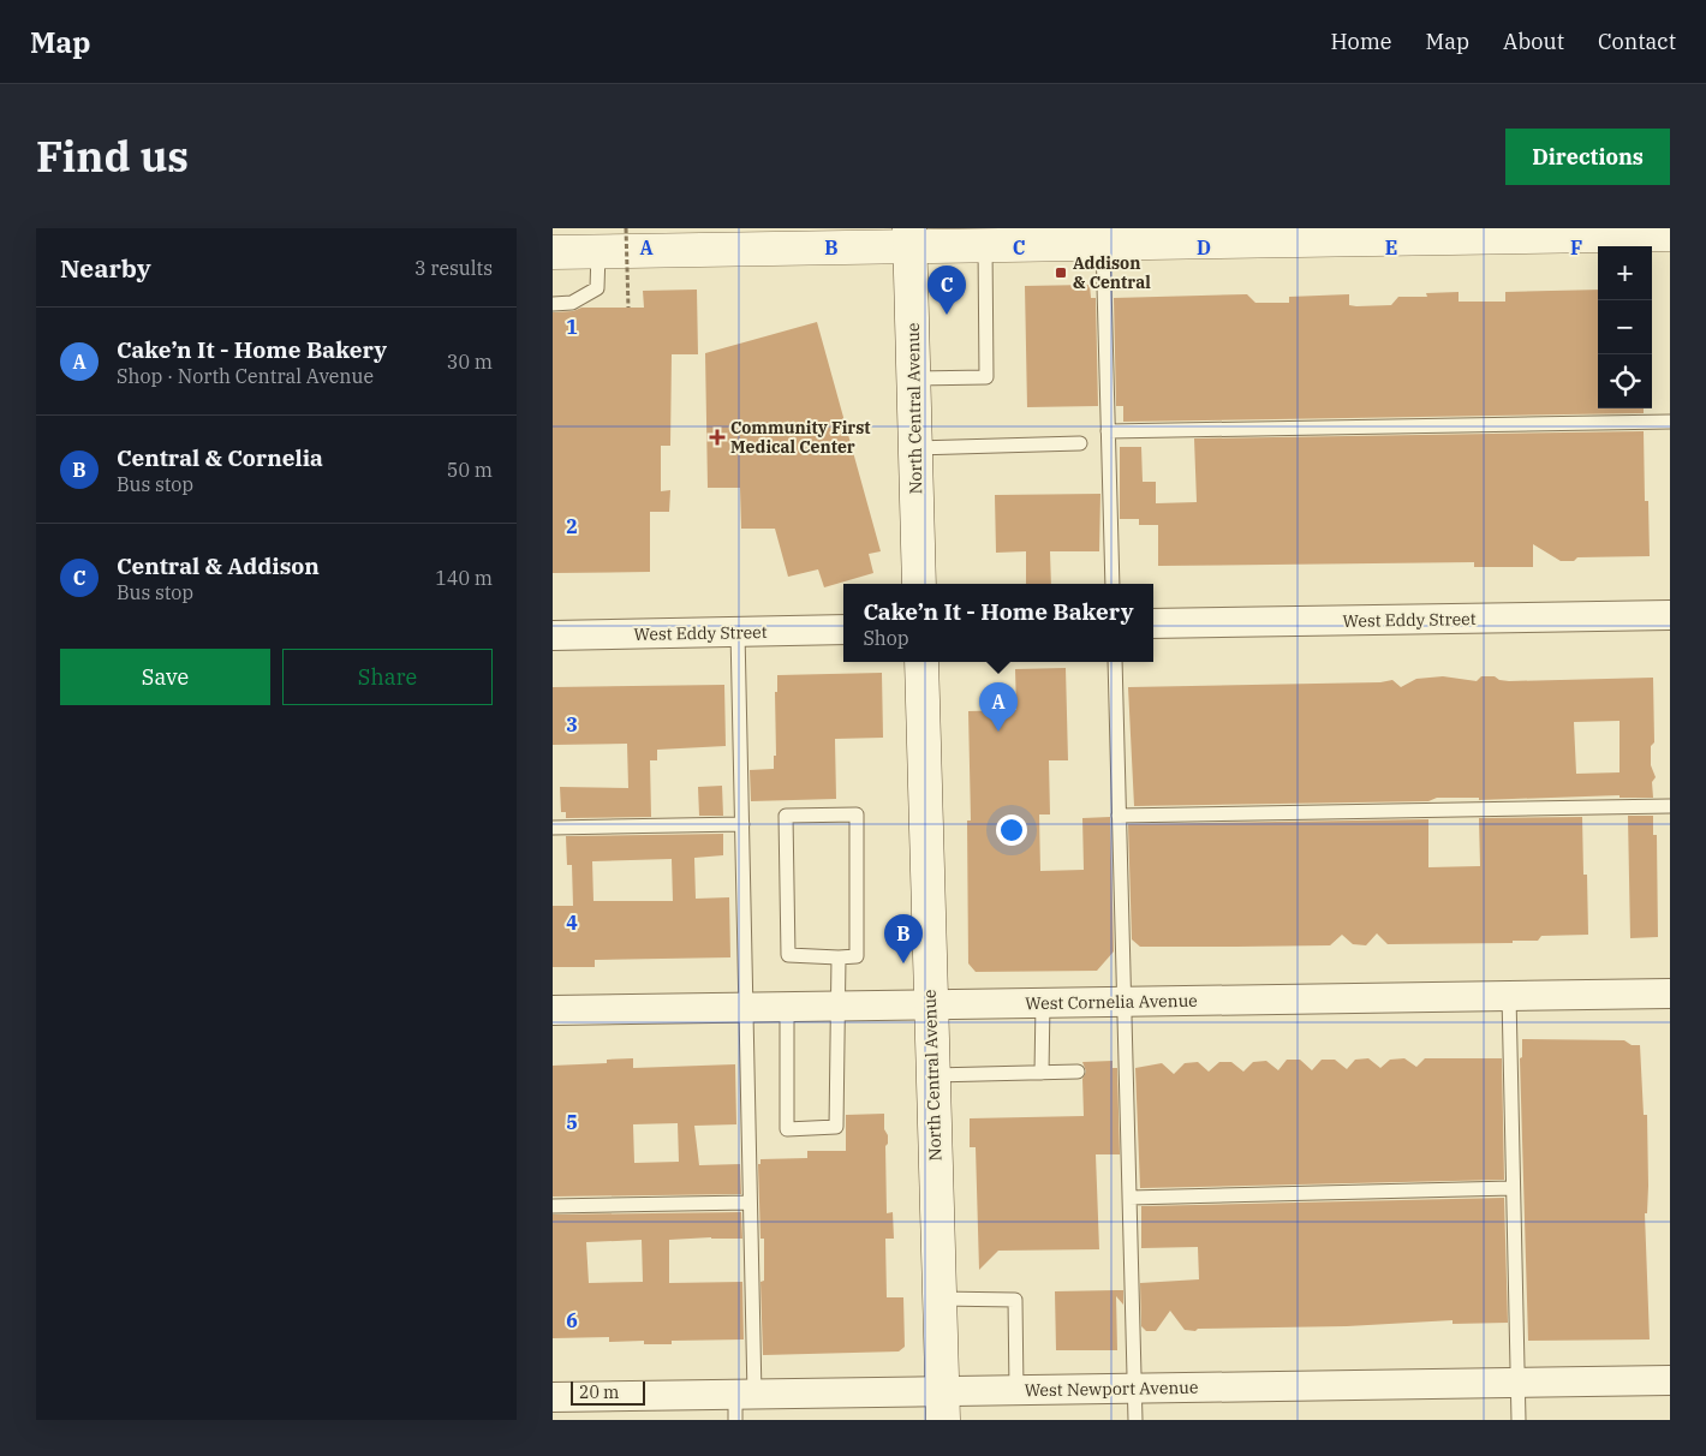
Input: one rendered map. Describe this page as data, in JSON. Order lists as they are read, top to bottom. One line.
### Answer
{"streets":{"street":["North Central Avenue","West Eddy Street","West Cornelia Avenue","West Newport Avenue"]},"crossings":[["North Central Avenue","West Cornelia Avenue"],["North Central Avenue","West Newport Avenue"]],"places":{"transit":["Addison & Central"],"health":["Community First Medical Center"]},"scale_bar":"20 m","page":{"header":"Map","nav":["Home","Map","About","Contact"],"title":"Find us","buttons":["Directions",["Save","Share"]],"heading":["Nearby","3 results"],"map_buttons":["+","−"],"pins":["C","A","B"],"list":[{"mark":"A","name":"Cake’n It - Home Bakery","note":"Shop · North Central Avenue","value":"30 m"},{"mark":"B","name":"Central & Cornelia","note":"Bus stop","value":"50 m"},{"mark":"C","name":"Central & Addison","note":"Bus stop","value":"140 m"}],"popup":["Cake’n It - Home Bakery","Shop"],"scale":"20 m"},"grid":{"columns":["A","B","C","D","E","F"],"rows":["1","2","3","4","5","6"]}}
